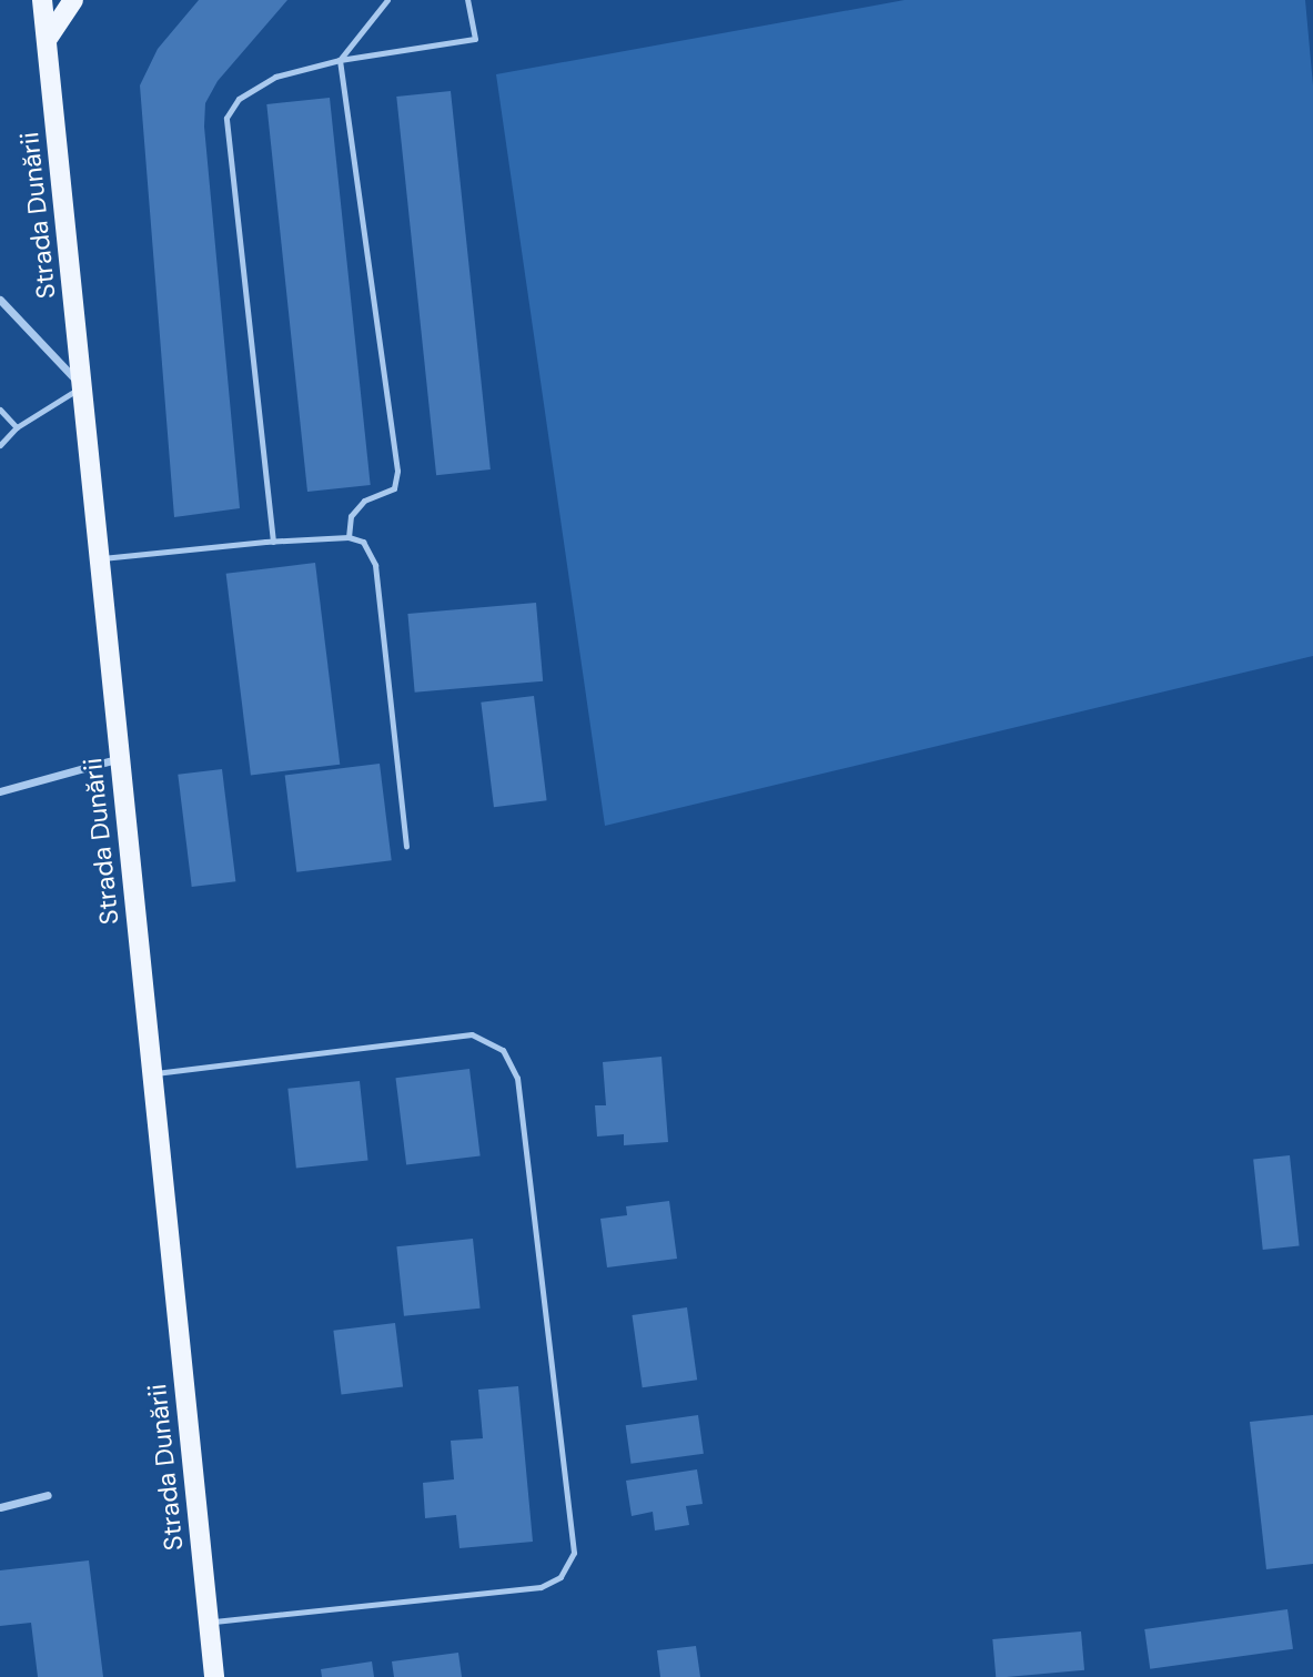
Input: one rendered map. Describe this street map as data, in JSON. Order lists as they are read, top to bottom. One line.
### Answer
{"streets":{"main road":["Strada Dunării"]}}
